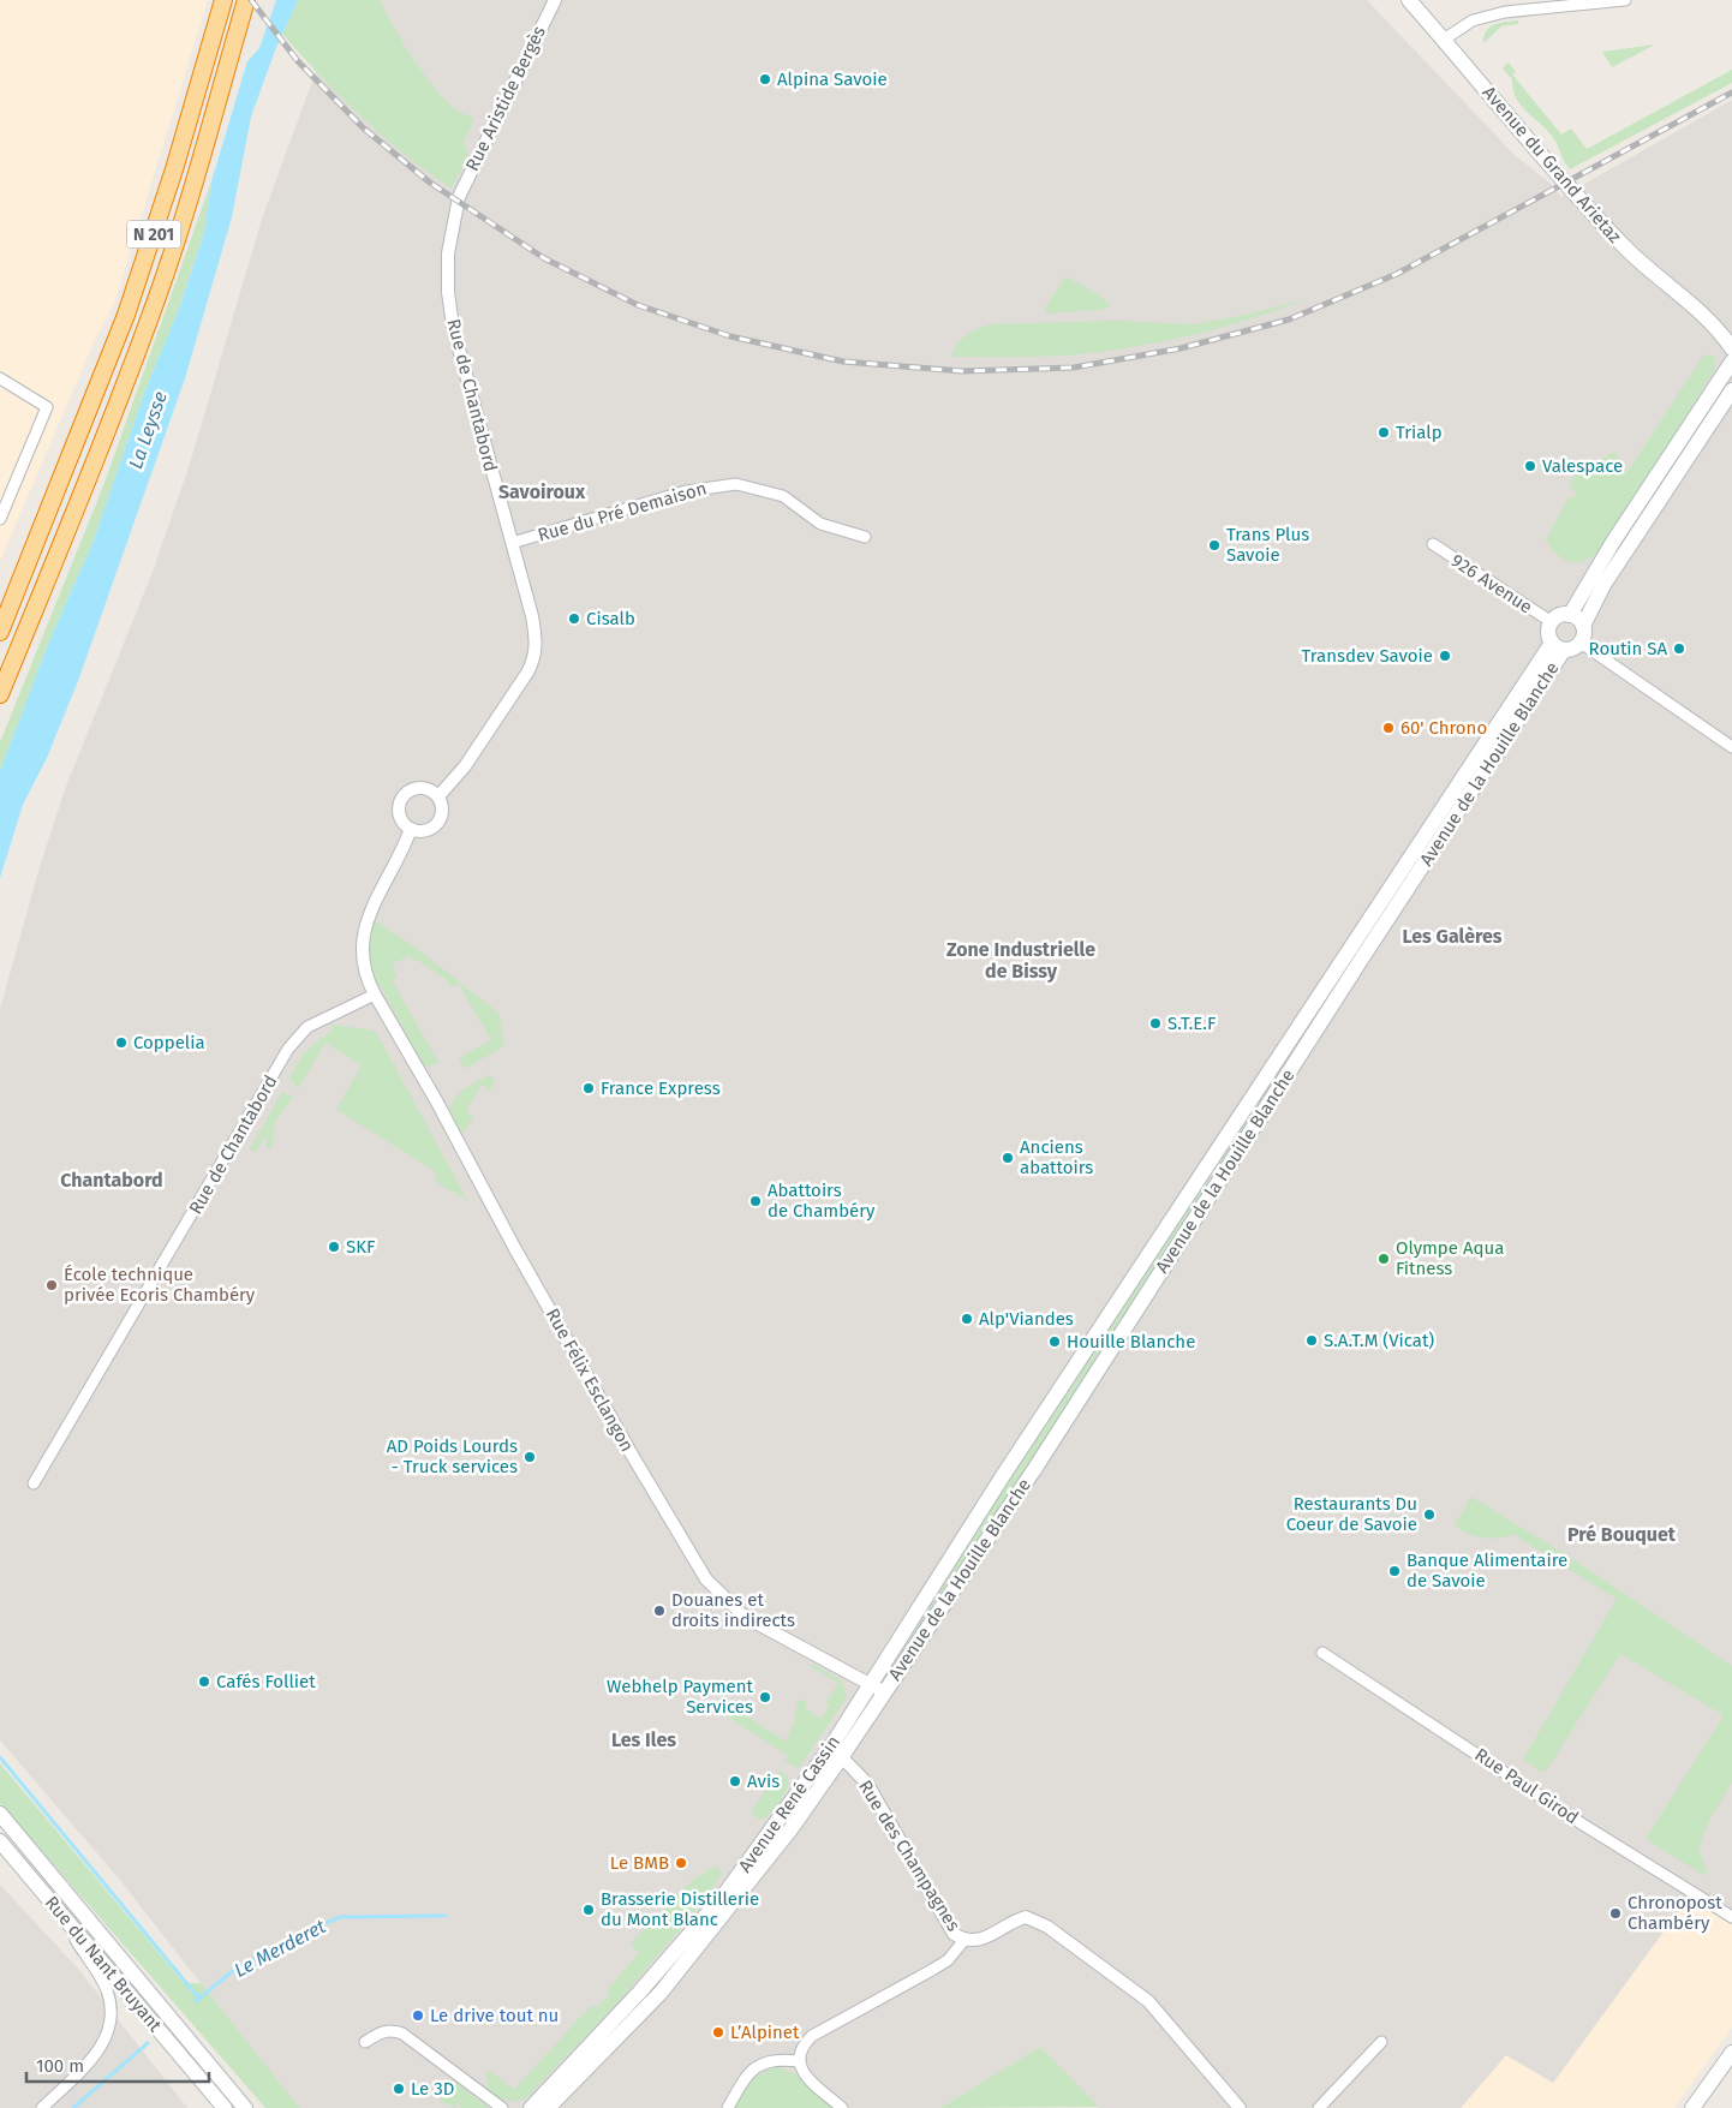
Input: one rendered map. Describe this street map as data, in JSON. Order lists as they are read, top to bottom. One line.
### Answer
{"streets":{"highway":["N 201"],"main road":["Avenue du Grand Arietaz","Avenue de la Houille Blanche","Avenue René Cassin","Rue du Nant Bruyant"],"street":["Rue Aristide Bergès","Rue de Chantabord","Rue du Pré Demaison","926 Avenue","Rue Félix Esclangon","Rue Paul Girod","Rue des Champagnes"]},"crossings":[["Rue Aristide Bergès","Rue de Chantabord"],["Rue de Chantabord","Rue du Pré Demaison"],["Rue de Chantabord","Rue Félix Esclangon"],["926 Avenue","Avenue de la Houille Blanche"],["Avenue de la Houille Blanche","Rue Félix Esclangon"],["Avenue de la Houille Blanche","Avenue René Cassin"],["Rue Félix Esclangon","Avenue René Cassin"],["Avenue René Cassin","Rue des Champagnes"]],"districts":["Savoiroux","Les Galères","Zone Industrielle de Bissy","Chantabord","Pré Bouquet","Les Iles"],"water":["La Leysse","Le Merderet"],"places":["Alpina Savoie","Trialp","Valespace","Trans Plus Savoie","Cisalb","Routin SA","Transdev Savoie","60' Chrono","S.T.E.F","Coppelia","France Express","Anciens abattoirs","Abattoirs de Chambéry","SKF","Olympe Aqua Fitness","École technique privée Ecoris Chambéry","Alp'Viandes","S.A.T.M (Vicat)","Houille Blanche","AD Poids Lourds - Truck services","Restaurants Du Coeur de Savoie","Banque Alimentaire de Savoie","Douanes et droits indirects","Cafés Folliet","Webhelp Payment Services","Avis","Le BMB","Brasserie Distillerie du Mont Blanc","Chronopost Chambéry","Le drive tout nu","L’Alpinet","Le 3D"],"scale_bar":"100 m"}
